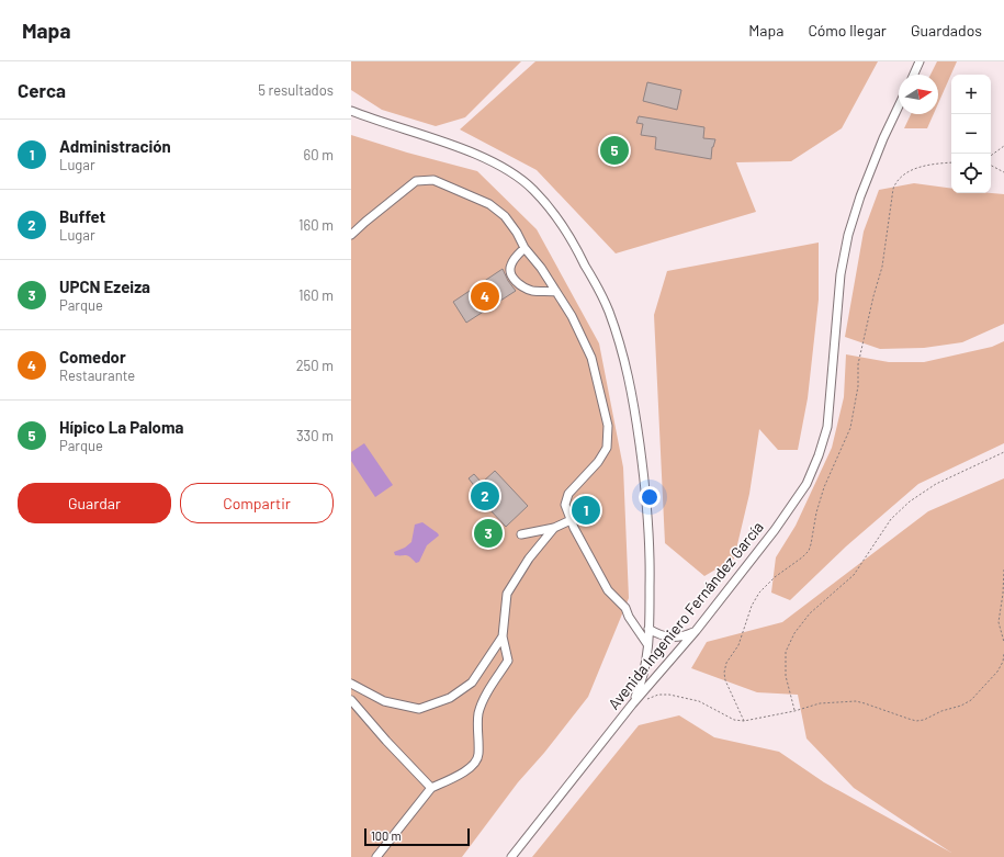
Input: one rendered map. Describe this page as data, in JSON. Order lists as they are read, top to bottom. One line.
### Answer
{"streets":{"street":["Avenida Ingeniero Fernández García"]},"scale_bar":"100 m","north":"right","page":{"header":"Mapa","nav":["Mapa","Cómo llegar","Guardados"],"heading":["Cerca","5 resultados"],"map_buttons":["+","−"],"list":[{"mark":"1","name":"Administración","note":"Lugar","value":"60 m"},{"mark":"2","name":"Buffet","note":"Lugar","value":"160 m"},{"mark":"3","name":"UPCN Ezeiza","note":"Parque","value":"160 m"},{"mark":"4","name":"Comedor","note":"Restaurante","value":"250 m"},{"mark":"5","name":"Hípico La Paloma","note":"Parque","value":"330 m"}],"pins":["5","4","2","1","3"],"buttons":["Guardar","Compartir"],"scale":"100 m"}}
